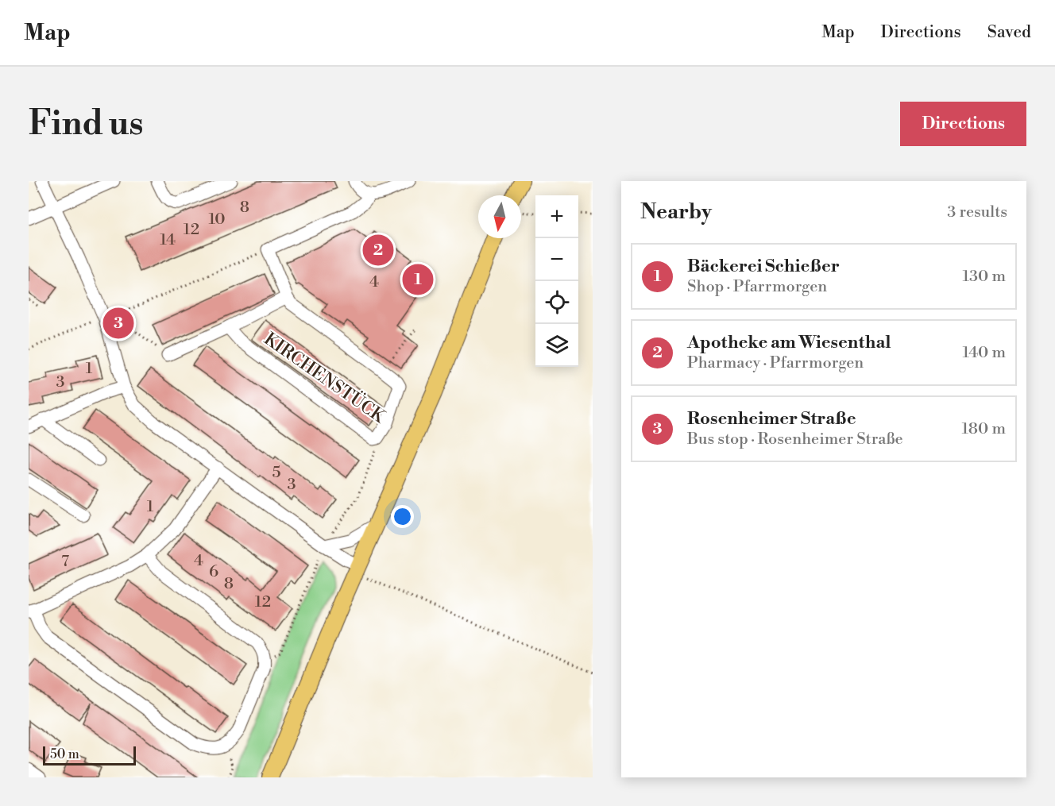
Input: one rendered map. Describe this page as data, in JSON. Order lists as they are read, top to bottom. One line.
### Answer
{"streets":{"street":["KIRCHENSTÜCK"]},"house_numbers":["8","10","12","14","4","1","3","5","3","1","4","7","6","8","12"],"scale_bar":"50 m","north":"bottom","page":{"header":"Map","nav":["Map","Directions","Saved"],"buttons":"Directions","title":"Find us","heading":["Nearby","3 results"],"map_buttons":["+","−"],"pins":["2","1","3"],"list":[{"mark":"1","name":"Bäckerei Schießer","note":"Shop · Pfarrmorgen","value":"130 m"},{"mark":"2","name":"Apotheke am Wiesenthal","note":"Pharmacy · Pfarrmorgen","value":"140 m"},{"mark":"3","name":"Rosenheimer Straße","note":"Bus stop · Rosenheimer Straße","value":"180 m"}],"scale":"50 m"}}
